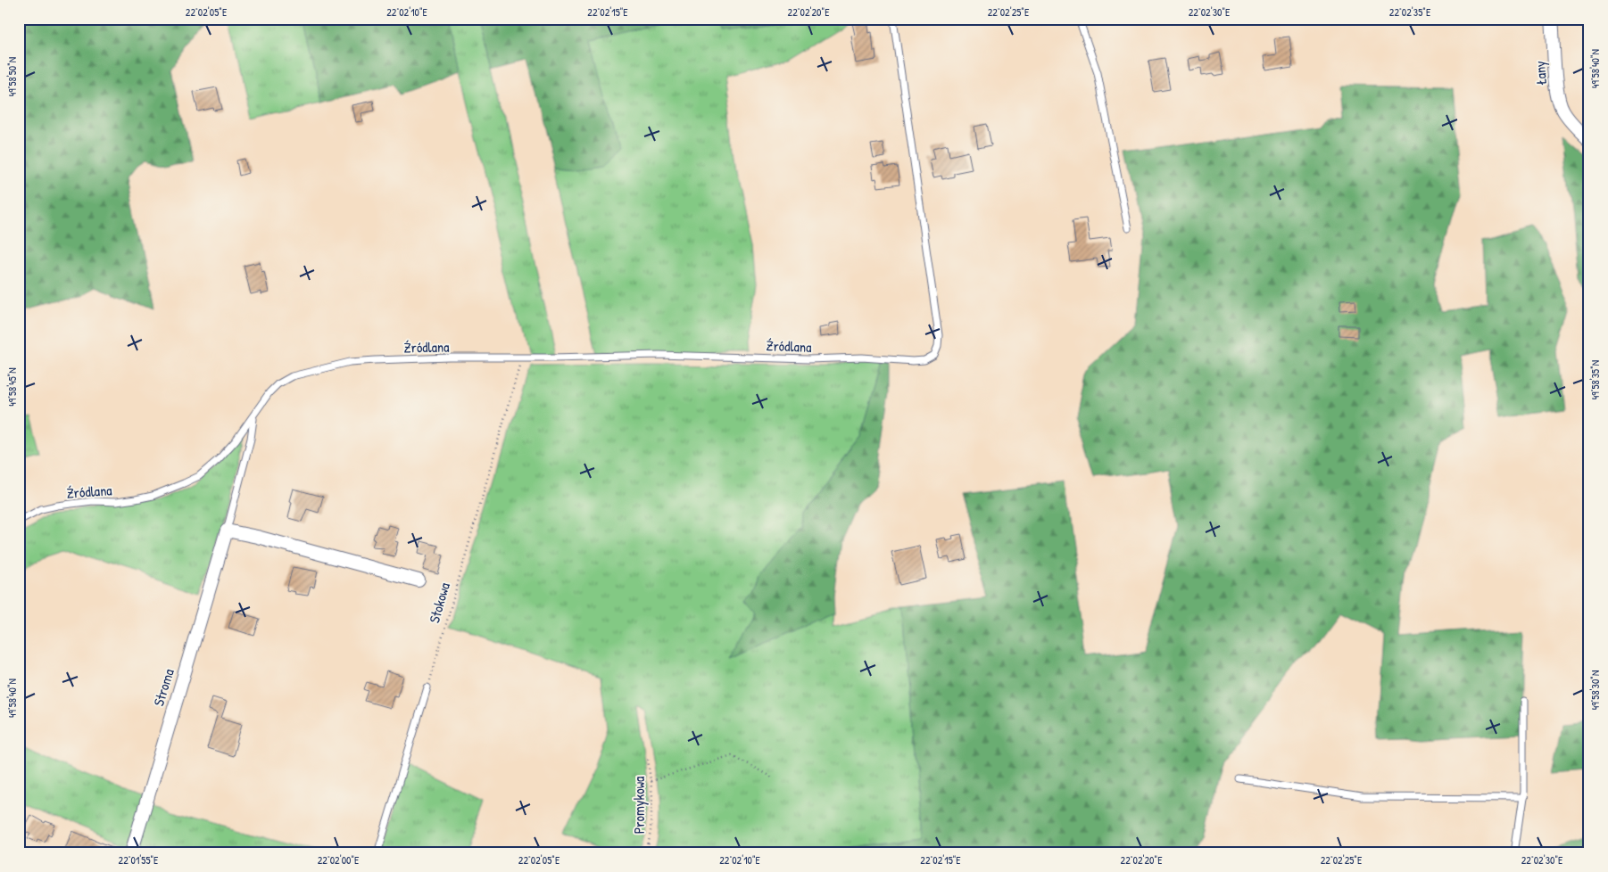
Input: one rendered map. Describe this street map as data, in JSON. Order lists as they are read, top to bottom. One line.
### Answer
{"streets":{"street":["Łany","Stroma"],"lane":["Źródlana"],"path":["Stokowa","Promykowa"]},"crossings":[["Źródlana","Stokowa"]],"coordinates":["22°02'05\"E","22°02'10\"E","22°02'15\"E","22°02'20\"E","22°02'25\"E","22°02'30\"E","22°02'35\"E","49°58'40\"N","49°58'50\"N","49°58'35\"N","49°58'45\"N","49°58'30\"N","22°01'55\"E","22°02'00\"E"]}
